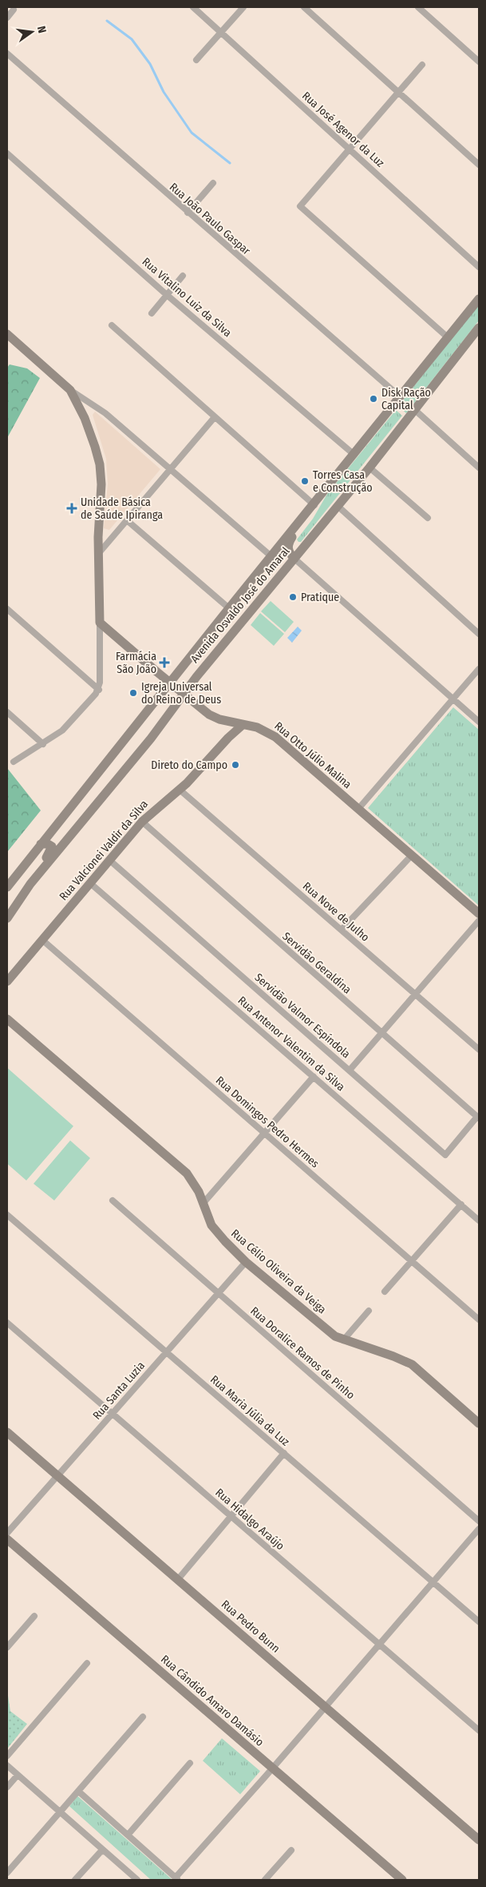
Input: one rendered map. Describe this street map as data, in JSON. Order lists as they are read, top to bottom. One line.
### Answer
{"streets":{"main road":["Avenida Osvaldo José do Amaral","Rua Otto Júlio Malina","Rua Valcionei Valdir da Silva","Rua Célio Oliveira da Veiga","Rua Pedro Bunn","Rua Cândido Amaro Damásio"],"street":["Rua José Agenor da Luz","Rua João Paulo Gaspar","Rua Vitalino Luiz da Silva","Rua Nove de Julho","Servidão Geraldina","Servidão Valmor Espíndola","Rua Antenor Valentim da Silva","Rua Domingos Pedro Hermes","Rua Doralice Ramos de Pinho","Rua Santa Luzia","Rua Maria Júlia da Luz","Rua Hidalgo Araújo"]},"crossings":[["Rua João Paulo Gaspar","Avenida Osvaldo José do Amaral"],["Rua Vitalino Luiz da Silva","Avenida Osvaldo José do Amaral"],["Avenida Osvaldo José do Amaral","Rua Otto Júlio Malina"],["Rua Otto Júlio Malina","Rua Valcionei Valdir da Silva"],["Rua Valcionei Valdir da Silva","Rua Nove de Julho"],["Rua Valcionei Valdir da Silva","Servidão Geraldina"],["Rua Valcionei Valdir da Silva","Servidão Valmor Espíndola"],["Rua Valcionei Valdir da Silva","Rua Antenor Valentim da Silva"],["Rua Valcionei Valdir da Silva","Rua Domingos Pedro Hermes"],["Servidão Geraldina","Servidão Valmor Espíndola"],["Rua Célio Oliveira da Veiga","Rua Santa Luzia"],["Rua Doralice Ramos de Pinho","Rua Santa Luzia"],["Rua Santa Luzia","Rua Maria Júlia da Luz"],["Rua Santa Luzia","Rua Hidalgo Araújo"],["Rua Santa Luzia","Rua Pedro Bunn"]],"places":{"other":["Disk Ração Capital","Torres Casa e Construção","Pratique","Igreja Universal do Reino de Deus","Direto do Campo"],"health":["Unidade Básica de Saúde Ipiranga","Farmácia São João"]},"north":"right"}
